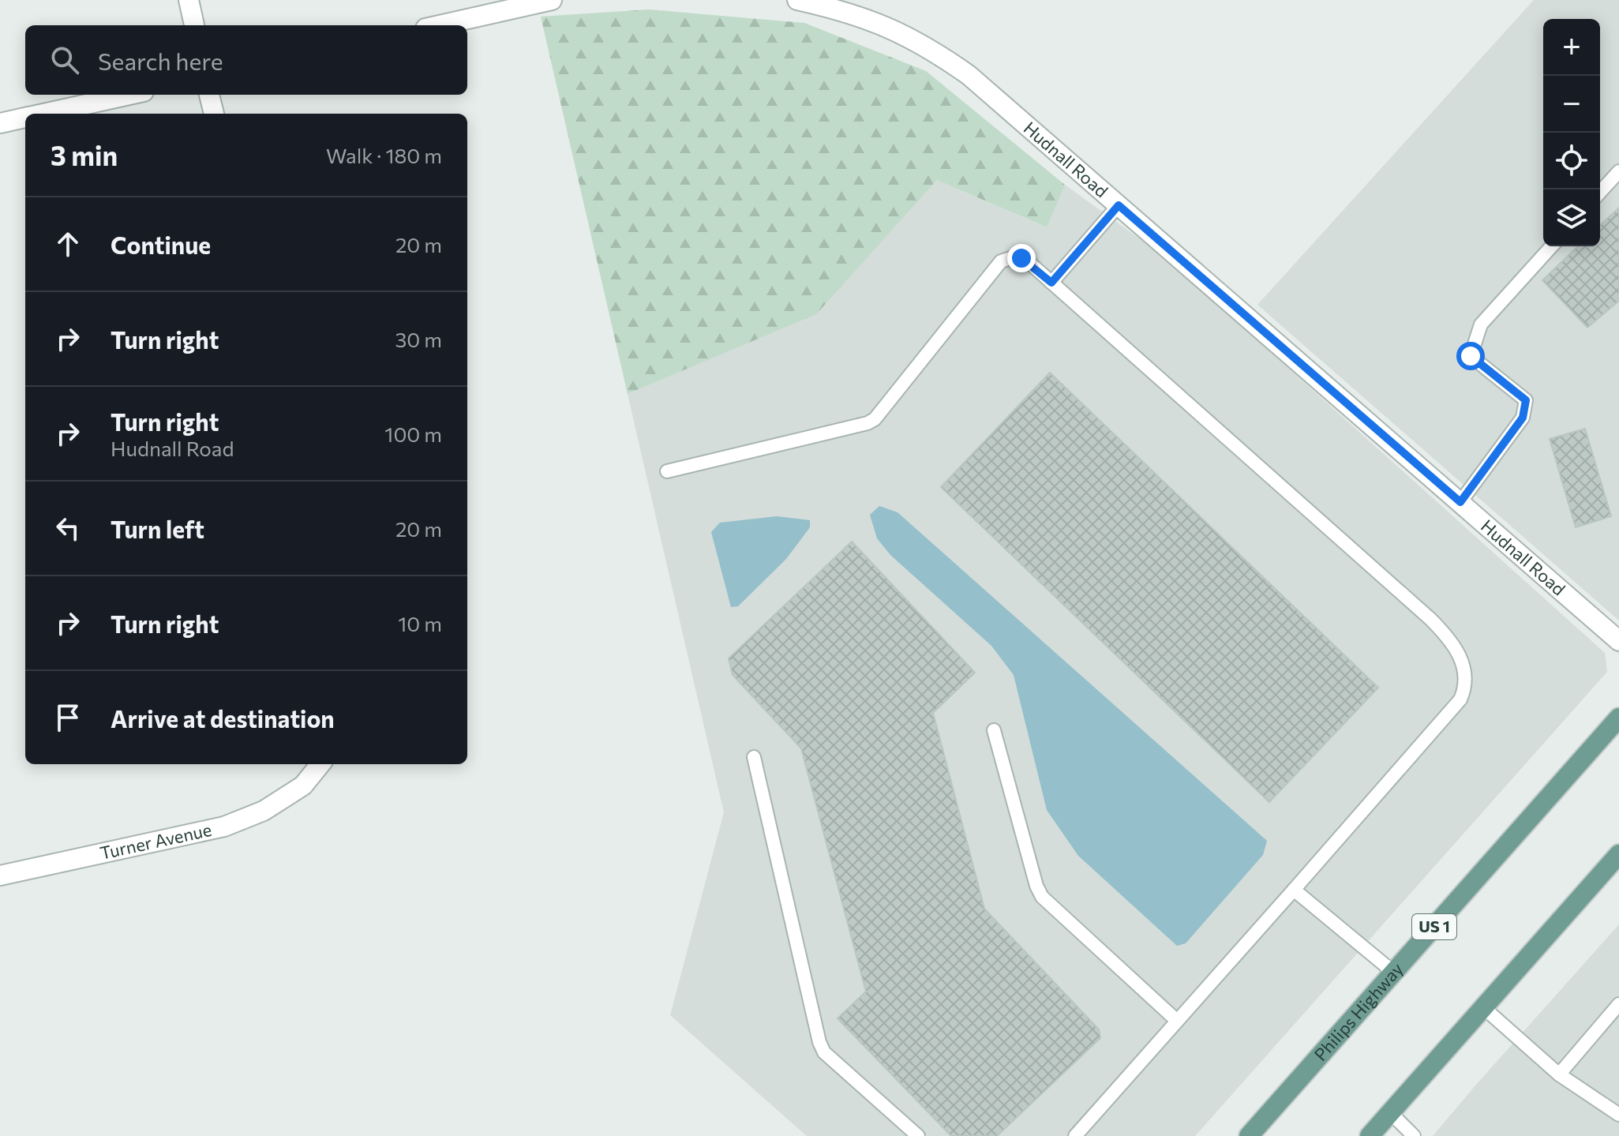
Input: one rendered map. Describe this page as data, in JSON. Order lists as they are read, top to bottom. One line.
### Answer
{"streets":{"main road":["US 1","Philips Highway"],"street":["Hudnall Road","Turner Avenue"]},"page":{"map_buttons":["+","−"],"search":"Search here","heading":["3 min","Walk · 180 m"],"list":[["Continue","20 m"],["Turn right","30 m"],["Turn right","Hudnall Road","100 m"],["Turn left","20 m"],["Turn right","10 m"],"Arrive at destination"]}}
